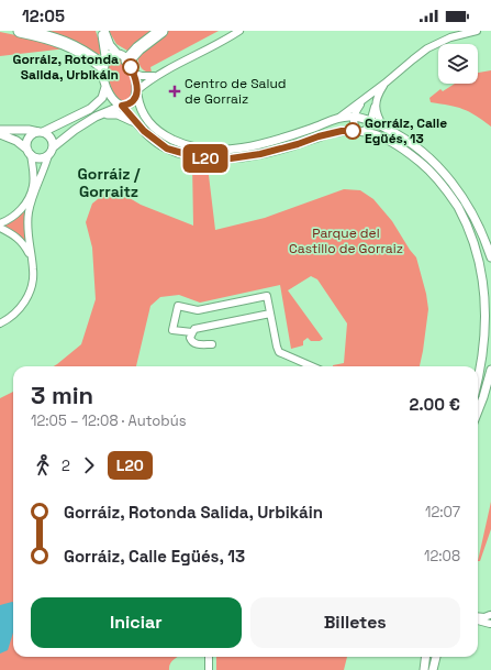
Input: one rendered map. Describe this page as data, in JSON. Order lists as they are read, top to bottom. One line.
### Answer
{"districts":["Gorráiz / Gorraitz"],"parks":["Parque del Castillo de Gorraiz"],"places":{"other":["Gorráiz, Rotonda Salida, Urbikáin","Gorráiz, Calle Egüés, 13"],"health":["Centro de Salud de Gorraiz"]},"lines":["bus line L20"],"page":{"status":"12:05","on_map":"L20","heading":["3 min","12:05 – 12:08 · Autobús","2.00 €"],"legs":["2","L20"],"list":[{"name":"Gorráiz, Rotonda Salida, Urbikáin","value":"12:07"},{"name":"Gorráiz, Calle Egüés, 13","value":"12:08"}],"buttons":["Iniciar","Billetes"]}}
